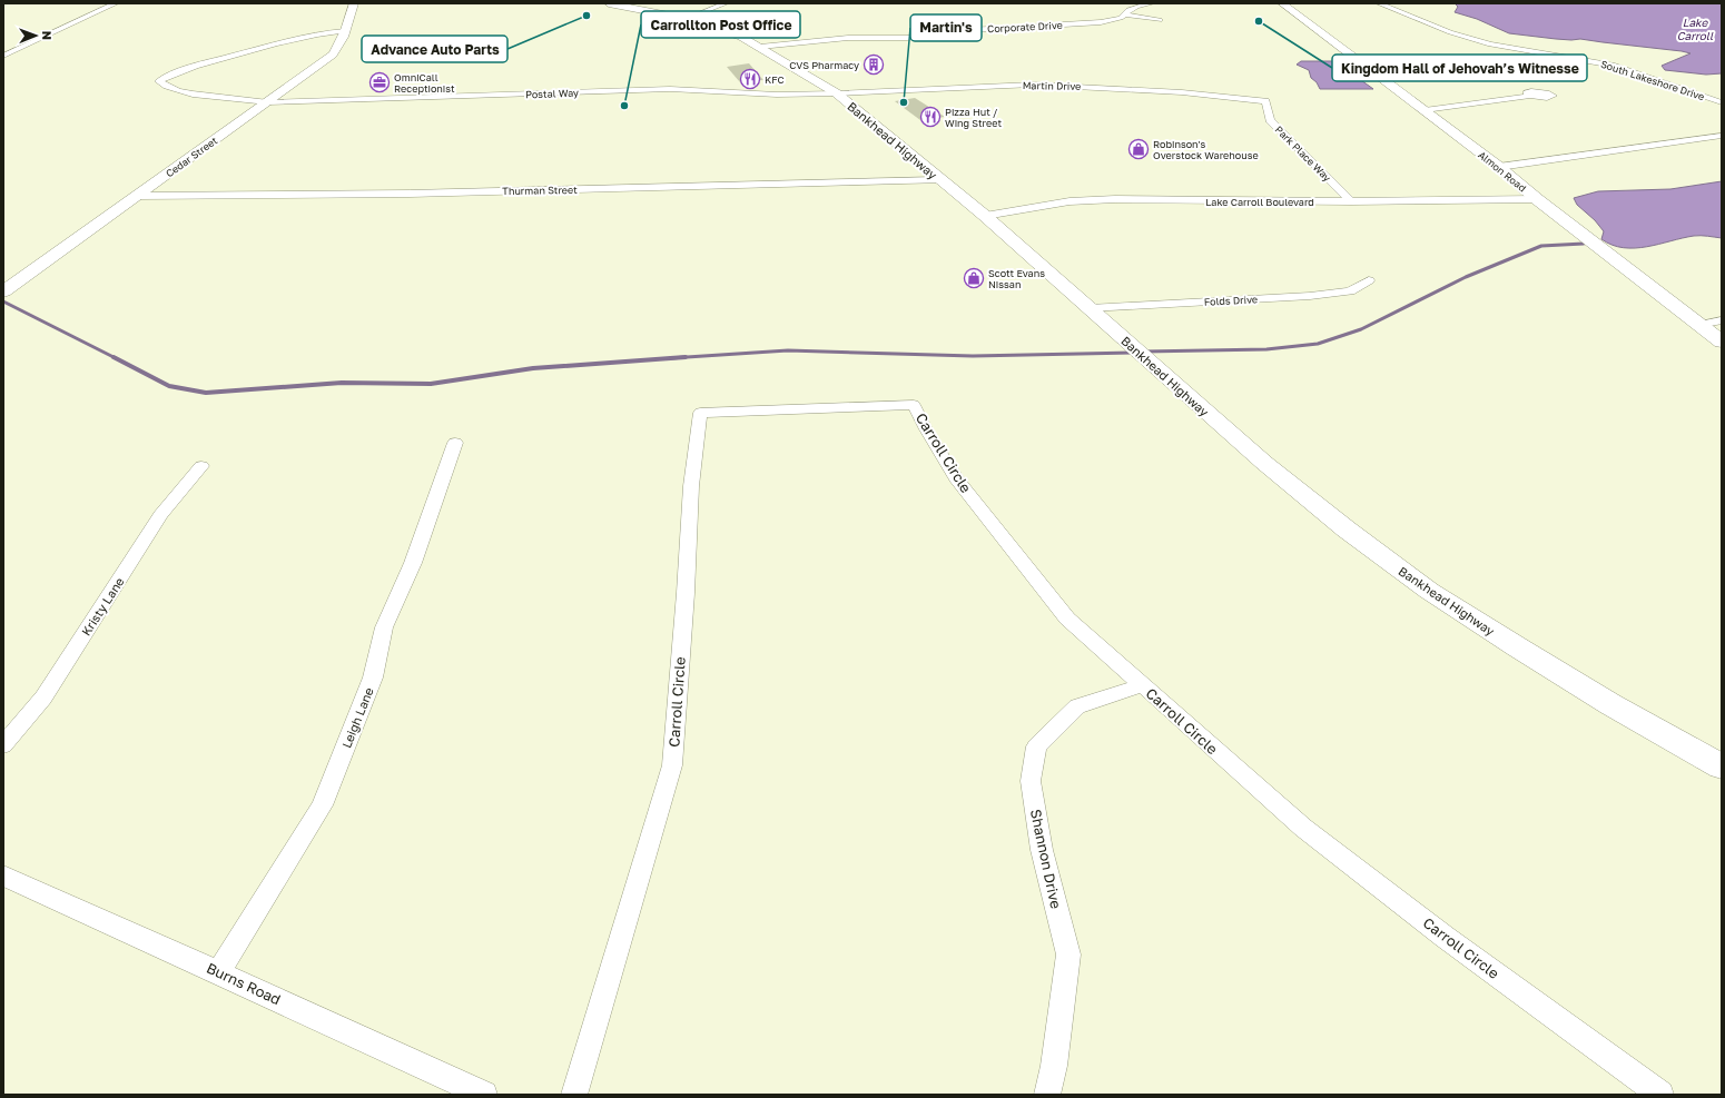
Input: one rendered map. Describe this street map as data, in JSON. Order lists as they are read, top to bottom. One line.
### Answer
{"streets":{"street":["Corporate Drive","South Lakeshore Drive","Martin Drive","Postal Way","Bankhead Highway","Park Place Way","Cedar Street","Almon Road","Thurman Street","Lake Carroll Boulevard","Folds Drive","Carroll Circle","Kristy Lane","Leigh Lane","Shannon Drive","Burns Road"]},"crossings":[["Corporate Drive","Bankhead Highway"],["Martin Drive","Postal Way"],["Martin Drive","Bankhead Highway"],["Martin Drive","Park Place Way"],["Postal Way","Bankhead Highway"],["Postal Way","Cedar Street"],["Bankhead Highway","Thurman Street"],["Bankhead Highway","Lake Carroll Boulevard"],["Bankhead Highway","Folds Drive"],["Park Place Way","Lake Carroll Boulevard"],["Cedar Street","Thurman Street"],["Almon Road","Lake Carroll Boulevard"],["Carroll Circle","Shannon Drive"],["Leigh Lane","Burns Road"]],"water":["Lake Carroll"],"places":{"other":["Advance Auto Parts","Kingdom Hall of Jehovah’s Witnesse","Martin's","Carrollton Post Office"],"building":["CVS Pharmacy"],"restaurant":["KFC","Pizza Hut / Wing Street"],"office":["OmniCall Receptionist"],"shop":["Robinson's Overstock Warehouse","Scott Evans Nissan"]},"north":"right"}
